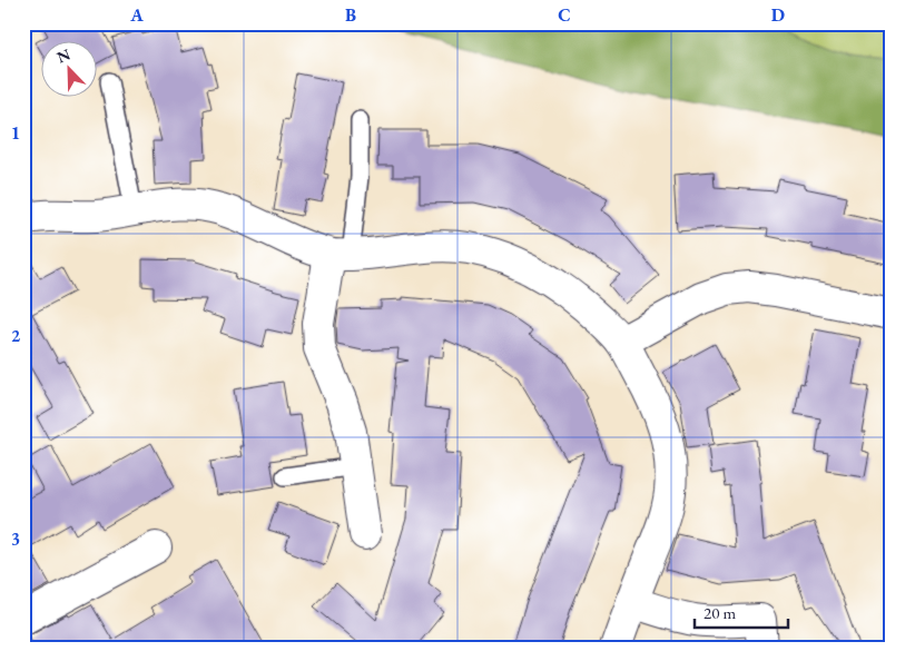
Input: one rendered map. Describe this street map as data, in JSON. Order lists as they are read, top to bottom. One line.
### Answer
{"scale_bar":"20 m","north":"top left","grid":{"columns":["A","B","C","D"],"rows":["1","2","3"]}}
